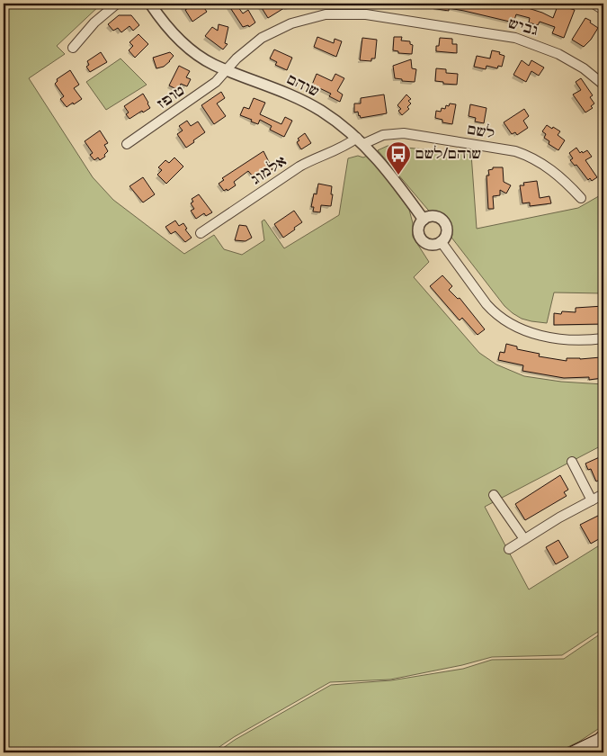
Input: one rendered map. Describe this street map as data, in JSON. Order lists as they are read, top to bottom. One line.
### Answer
{"streets":{"street":["גביש","שוהם","טופז","לשם","אלמוג"]},"crossings":[["גביש","שוהם"],["גביש","טופז"],["שוהם","טופז"],["שוהם","לשם"],["שוהם","אלמוג"],["לשם","אלמוג"]],"places":{"bus stop":["שוהם/לשם"]}}
